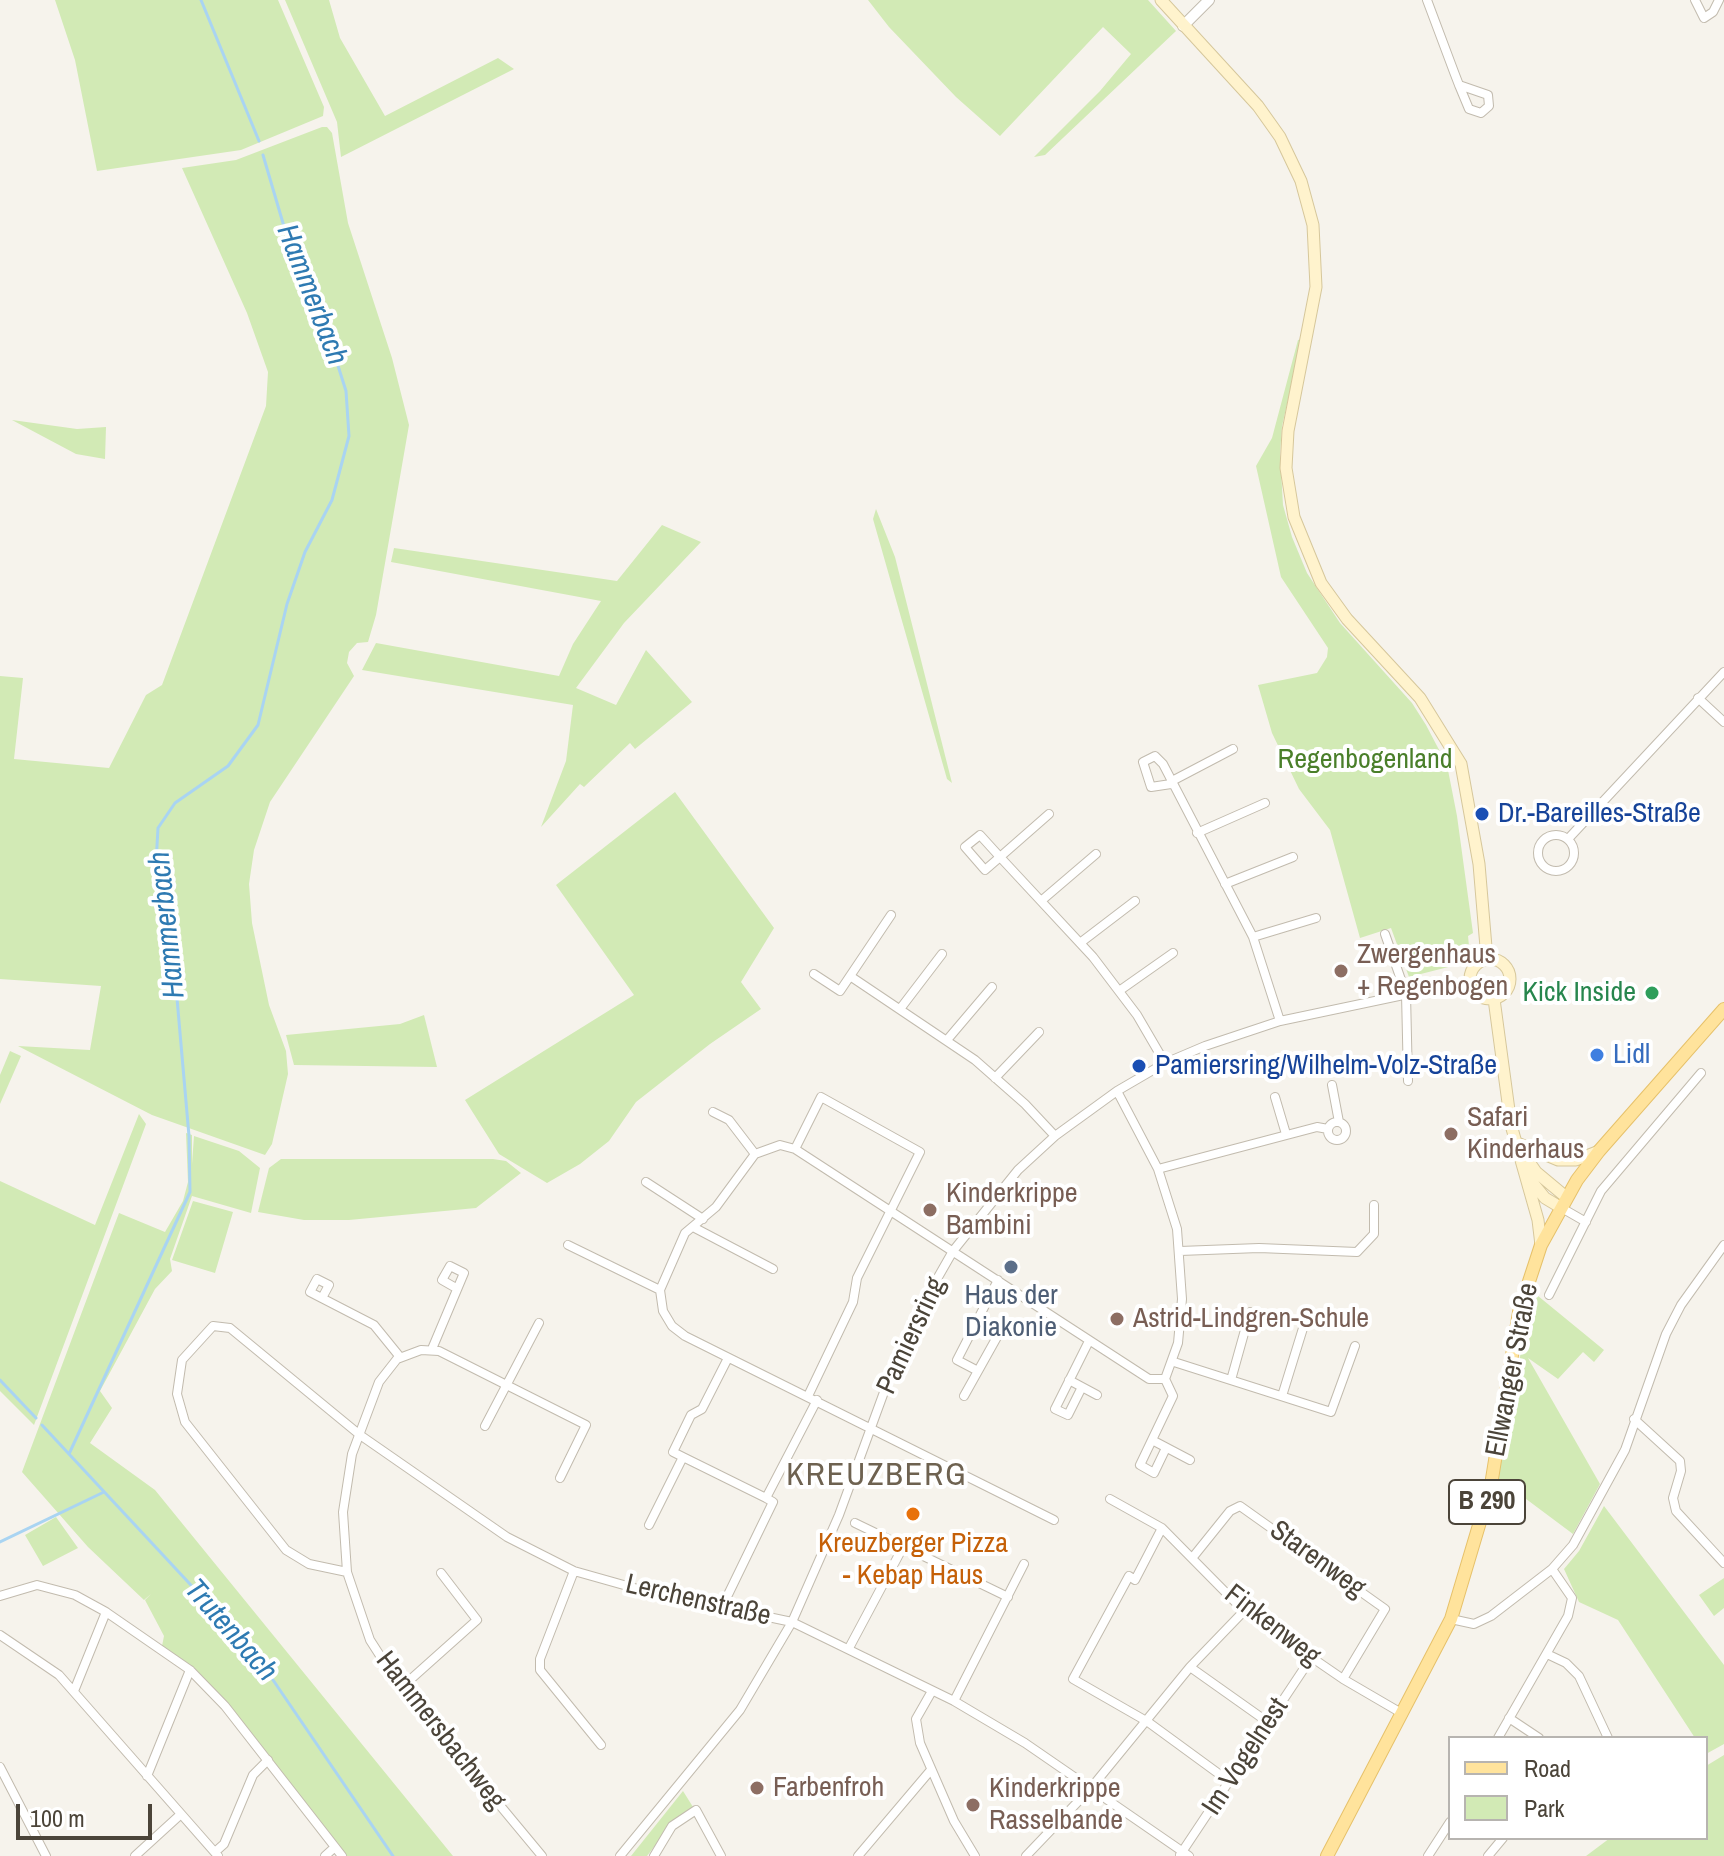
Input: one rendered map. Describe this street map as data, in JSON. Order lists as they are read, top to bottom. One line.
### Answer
{"streets":{"main road":["Ellwanger Straße","B 290"],"street":["Pamiersring","Starenweg","Lerchenstraße","Finkenweg","Hammersbachweg","Im Vogelnest"]},"crossings":[["Pamiersring","Lerchenstraße"],["Ellwanger Straße","Finkenweg"],["Starenweg","Finkenweg"],["Lerchenstraße","Hammersbachweg"],["Lerchenstraße","Im Vogelnest"],["Finkenweg","Im Vogelnest"]],"districts":["KREUZBERG"],"water":["Hammerbach","Trutenbach"],"parks":["Regenbogenland"],"places":["Dr.-Bareilles-Straße","Zwergenhaus + Regenbogen","Kick Inside","Lidl","Pamiersring/Wilhelm-Volz-Straße","Safari Kinderhaus","Kinderkrippe Bambini","Haus der Diakonie","Astrid-Lindgren-Schule","Kreuzberger Pizza - Kebap Haus","Farbenfroh","Kinderkrippe Rasselbande"],"legend":["Road","Park"],"scale_bar":"100 m"}
